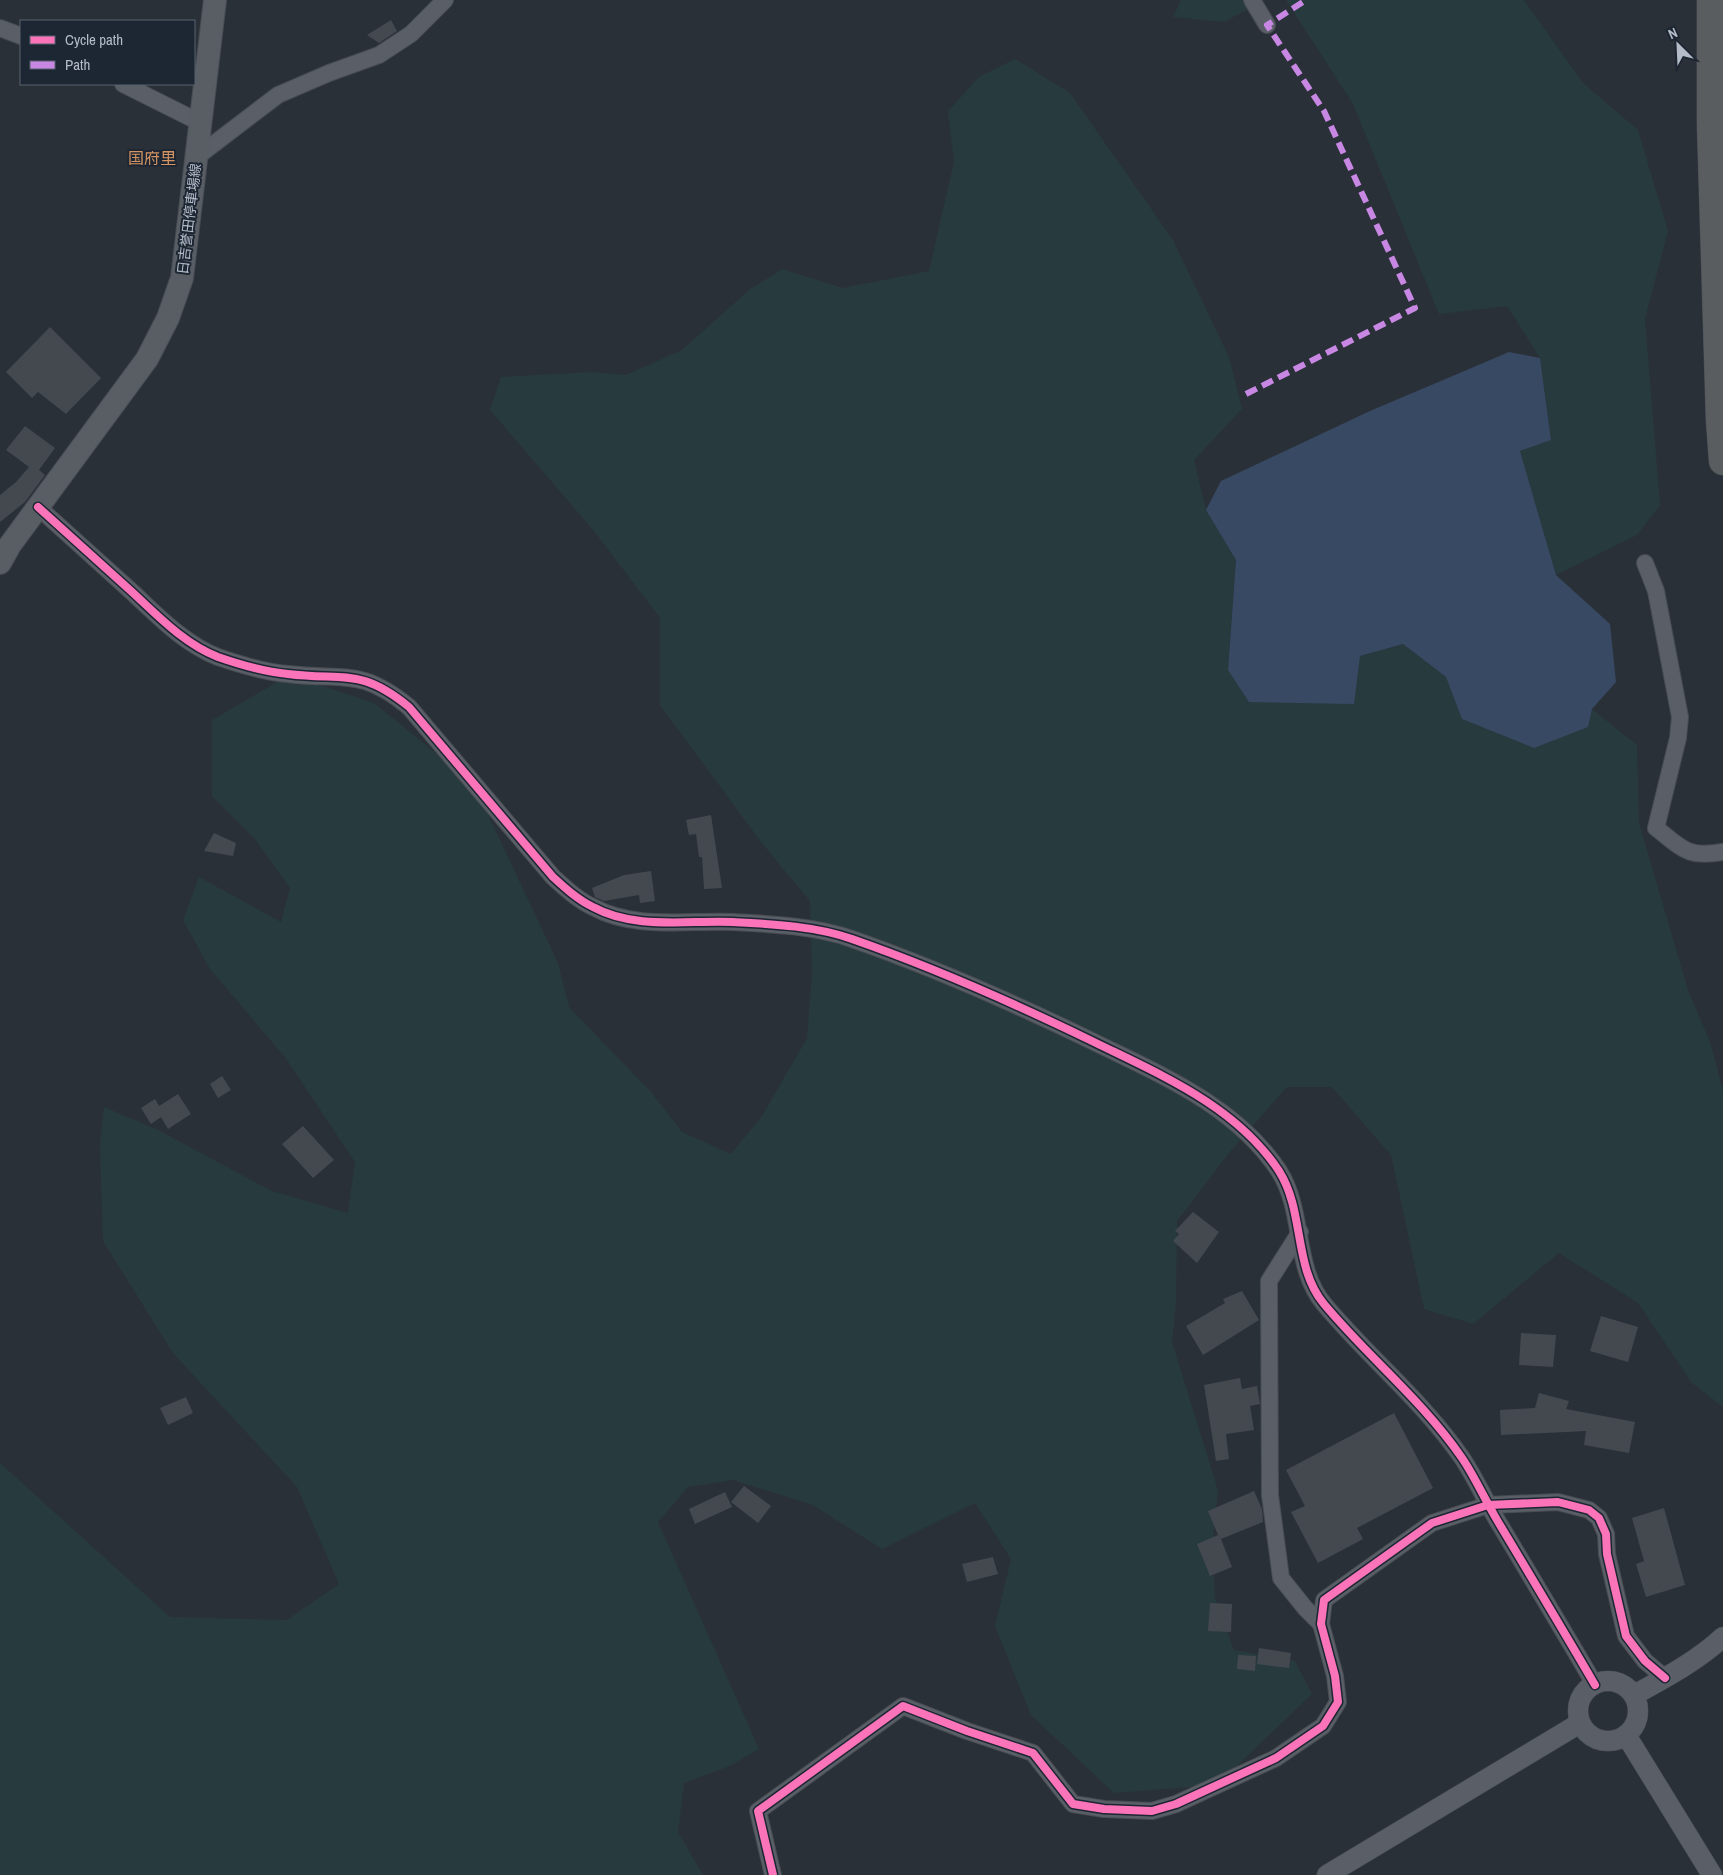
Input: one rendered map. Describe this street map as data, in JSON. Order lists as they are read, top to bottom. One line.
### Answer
{"streets":{"main road":["日吉誉田停車場線"]},"districts":["国府里"],"legend":["Cycle path","Path"],"north":"top left"}
